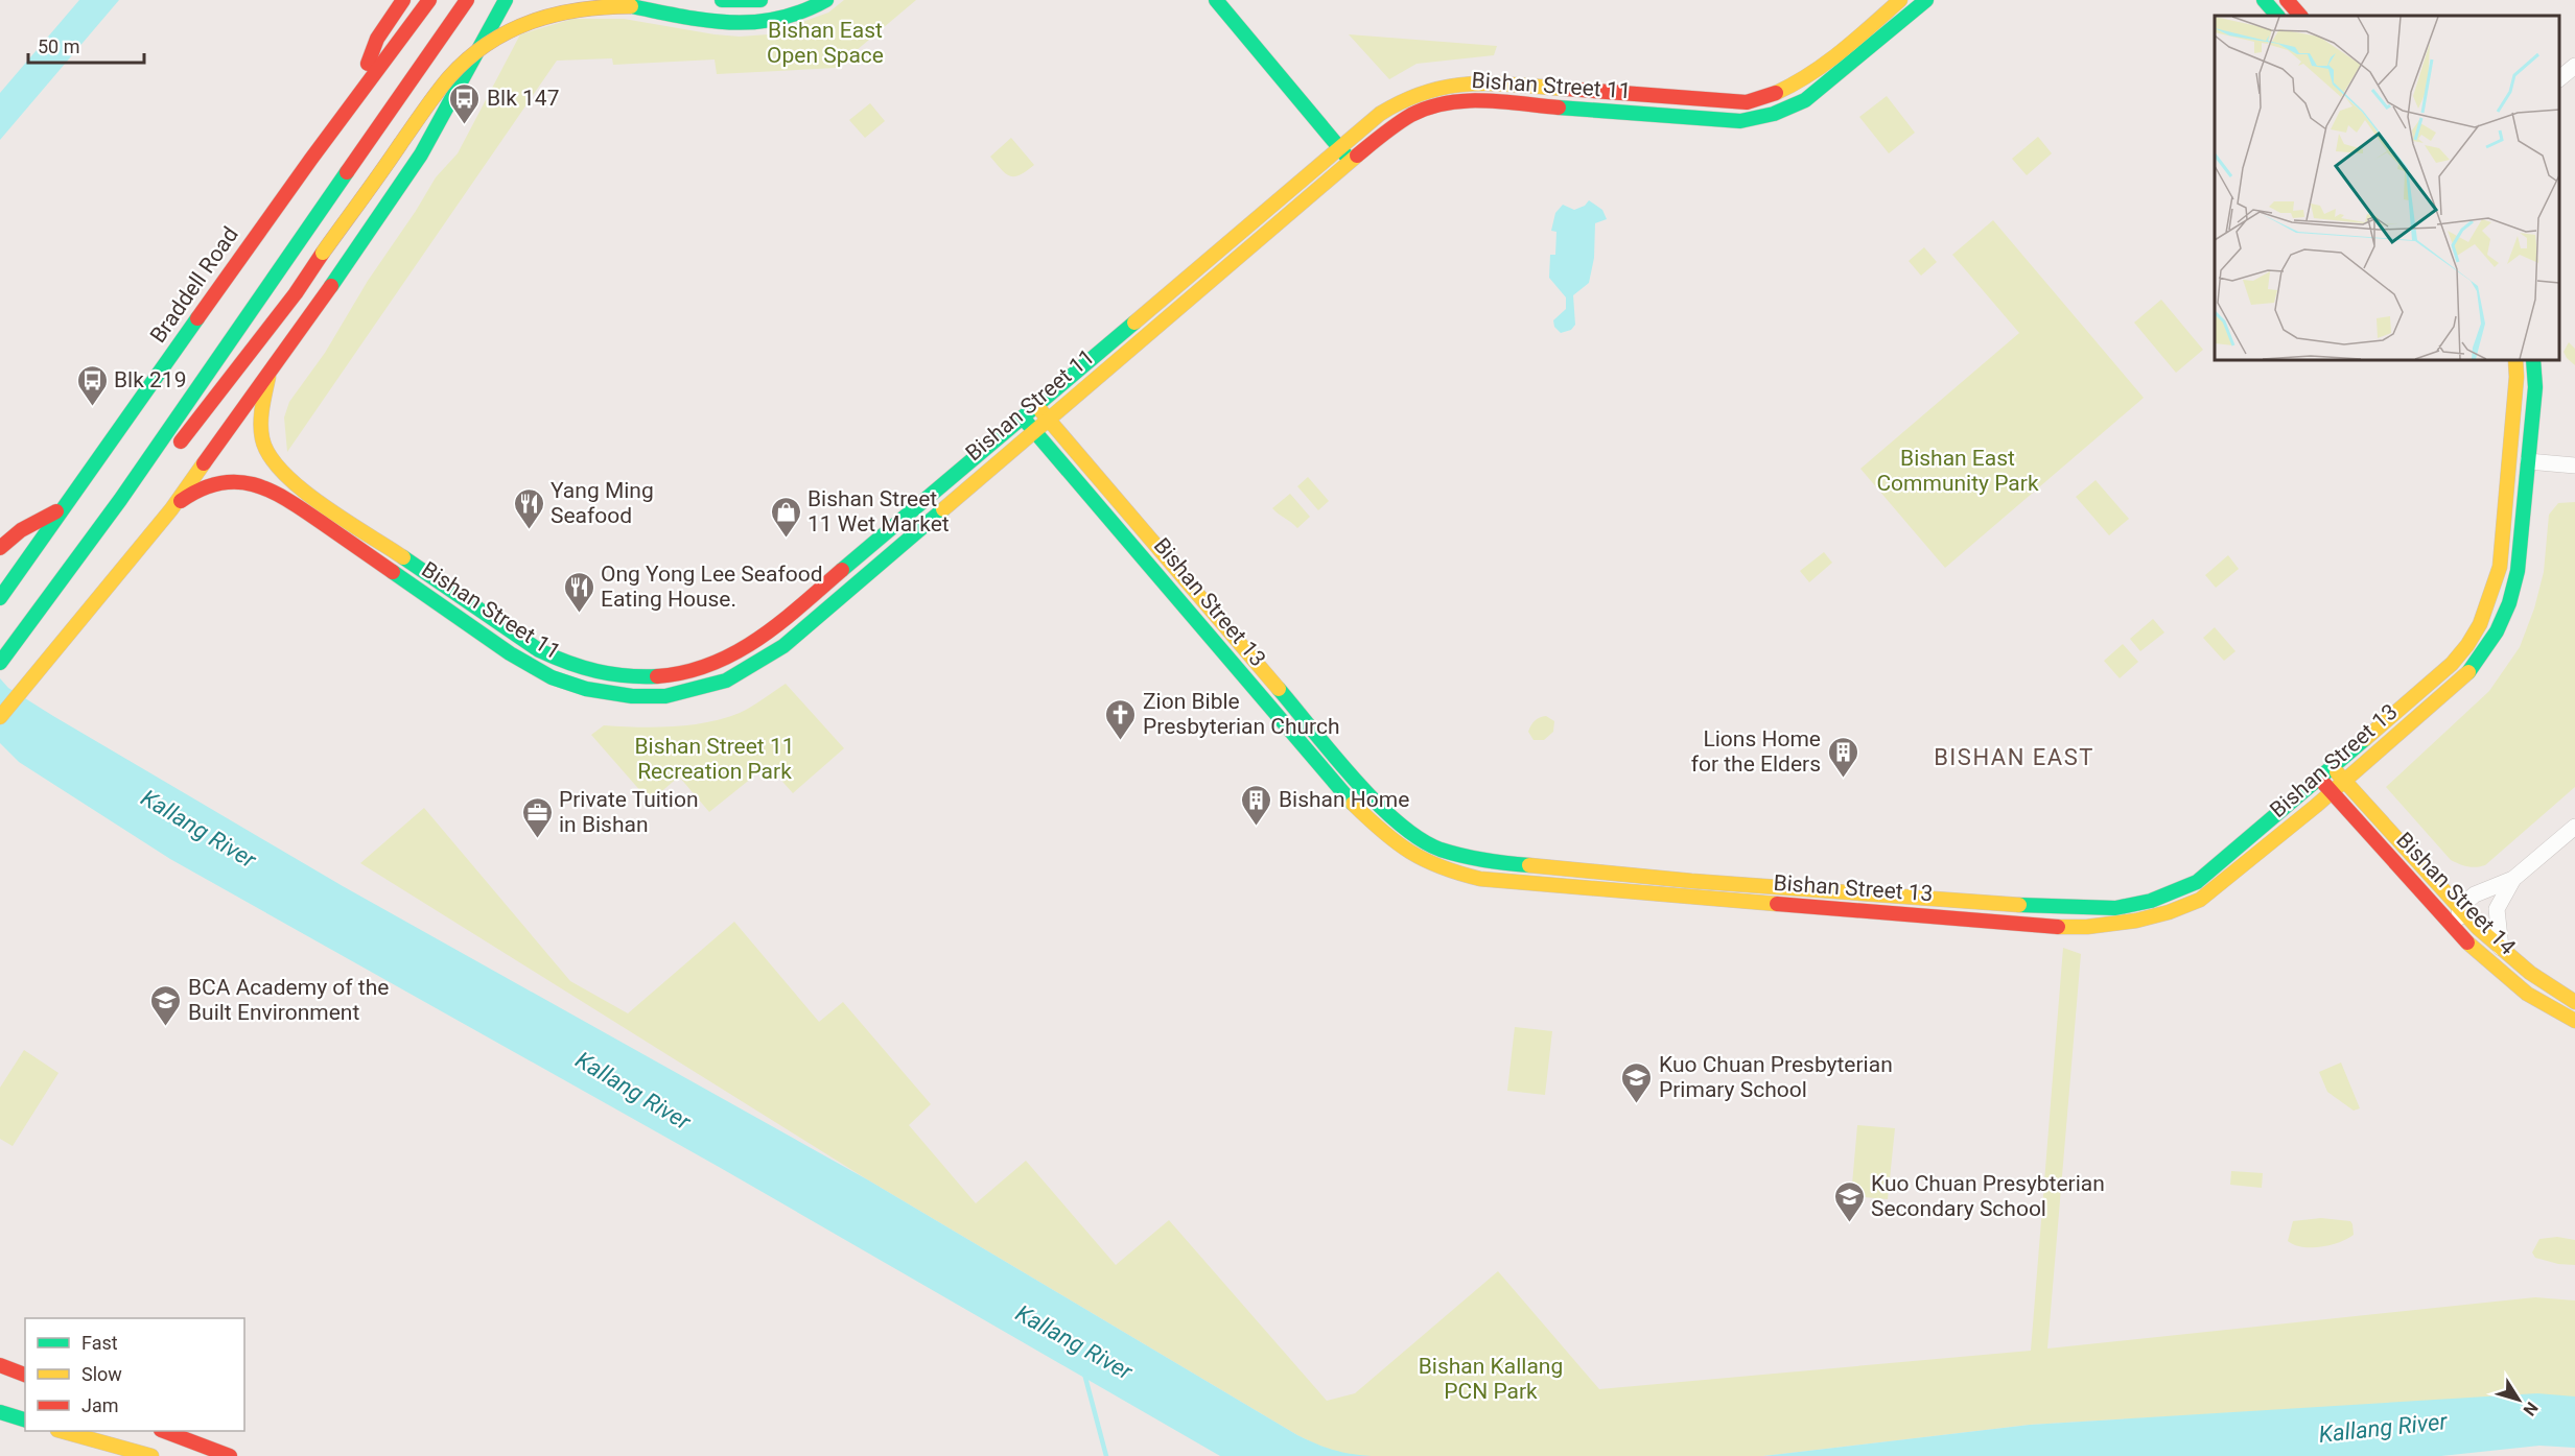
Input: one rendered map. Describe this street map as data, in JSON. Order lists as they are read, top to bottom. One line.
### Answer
{"streets":{"main road":["Bishan Street 11","Braddell Road","Bishan Street 13","Bishan Street 14"]},"crossings":[["Bishan Street 11","Bishan Street 13"],["Bishan Street 13","Bishan Street 14"]],"districts":["BISHAN EAST"],"water":["Kallang River"],"parks":["Bishan East Open Space","Bishan East Community Park","Bishan Street 11 Recreation Park","Bishan Kallang PCN Park"],"places":{"bus stop":["Blk 147","Blk 219"],"restaurant":["Yang Ming Seafood","Ong Yong Lee Seafood Eating House."],"shop":["Bishan Street 11 Wet Market"],"church":["Zion Bible Presbyterian Church"],"building":["Lions Home for the Elders","Bishan Home"],"office":["Private Tuition in Bishan"],"school or university":["BCA Academy of the Built Environment","Kuo Chuan Presbyterian Primary School","Kuo Chuan Presybterian Secondary School"]},"legend":["Fast","Slow","Jam"],"scale_bar":"50 m","north":"bottom right"}
